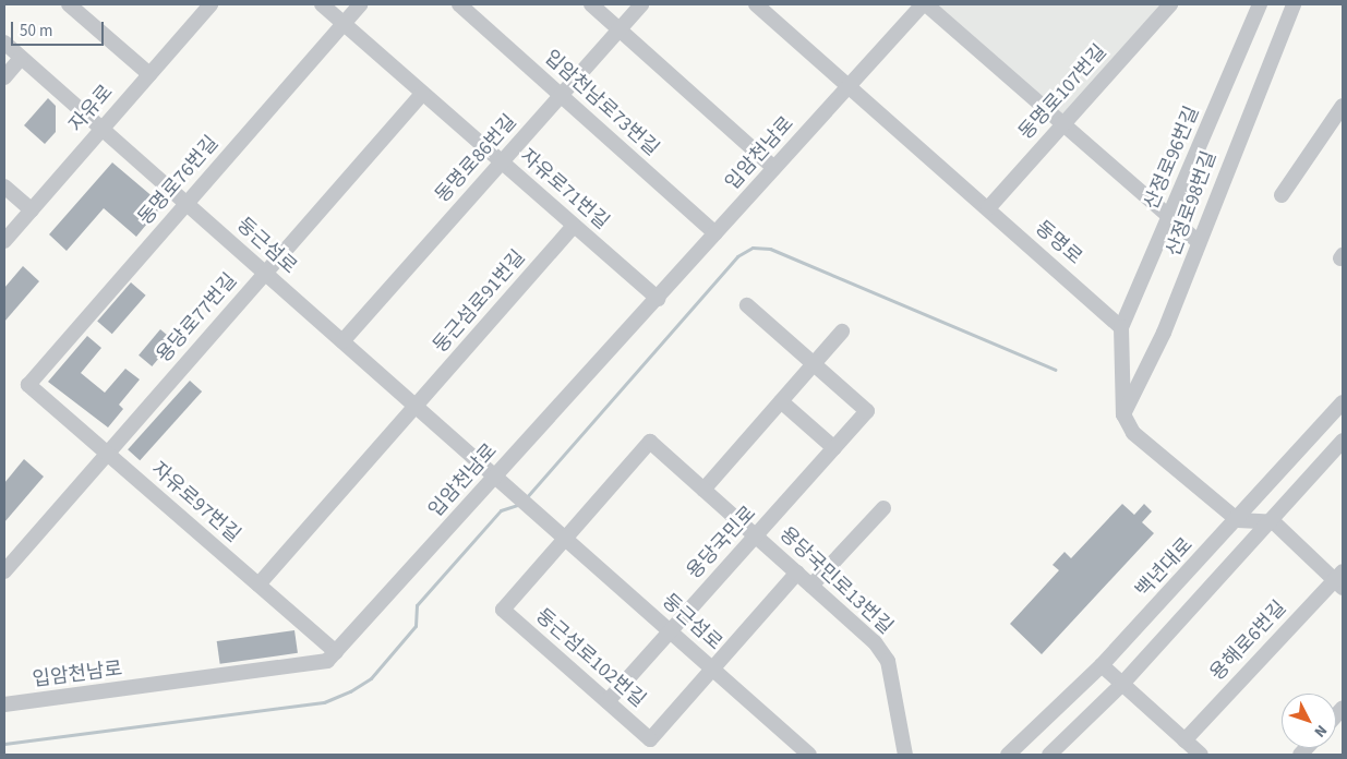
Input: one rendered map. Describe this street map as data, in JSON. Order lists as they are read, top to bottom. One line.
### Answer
{"streets":{"street":["동명로107번길","입암천남로73번길","자유로","입암천남로","산정로96번길","동명로86번길","동명로76번길","자유로71번길","산정로98번길","동명로","둥근섬로","둥근섬로91번길","용당로77번길","자유로97번길","용당국민로","백년대로","용당국민로13번길","용해로6번길","둥근섬로102번길"]},"crossings":[["동명로107번길","동명로"],["입암천남로73번길","입암천남로"],["입암천남로73번길","동명로86번길"],["자유로","둥근섬로"],["입암천남로","자유로71번길"],["입암천남로","동명로"],["입암천남로","둥근섬로"],["입암천남로","자유로97번길"],["산정로96번길","동명로"],["동명로86번길","자유로71번길"],["동명로86번길","둥근섬로"],["동명로76번길","자유로71번길"],["동명로76번길","둥근섬로"],["동명로76번길","자유로97번길"],["자유로71번길","둥근섬로91번길"],["자유로71번길","용당로77번길"],["둥근섬로","둥근섬로91번길"],["둥근섬로","용당로77번길"],["둥근섬로","용당국민로"],["둥근섬로","용당국민로13번길"],["둥근섬로","둥근섬로102번길"],["둥근섬로91번길","자유로97번길"],["용당로77번길","자유로97번길"],["용당국민로","용당국민로13번길"],["용당국민로","둥근섬로102번길"],["용당국민로13번길","둥근섬로102번길"]],"scale_bar":"50 m","north":"bottom right"}
